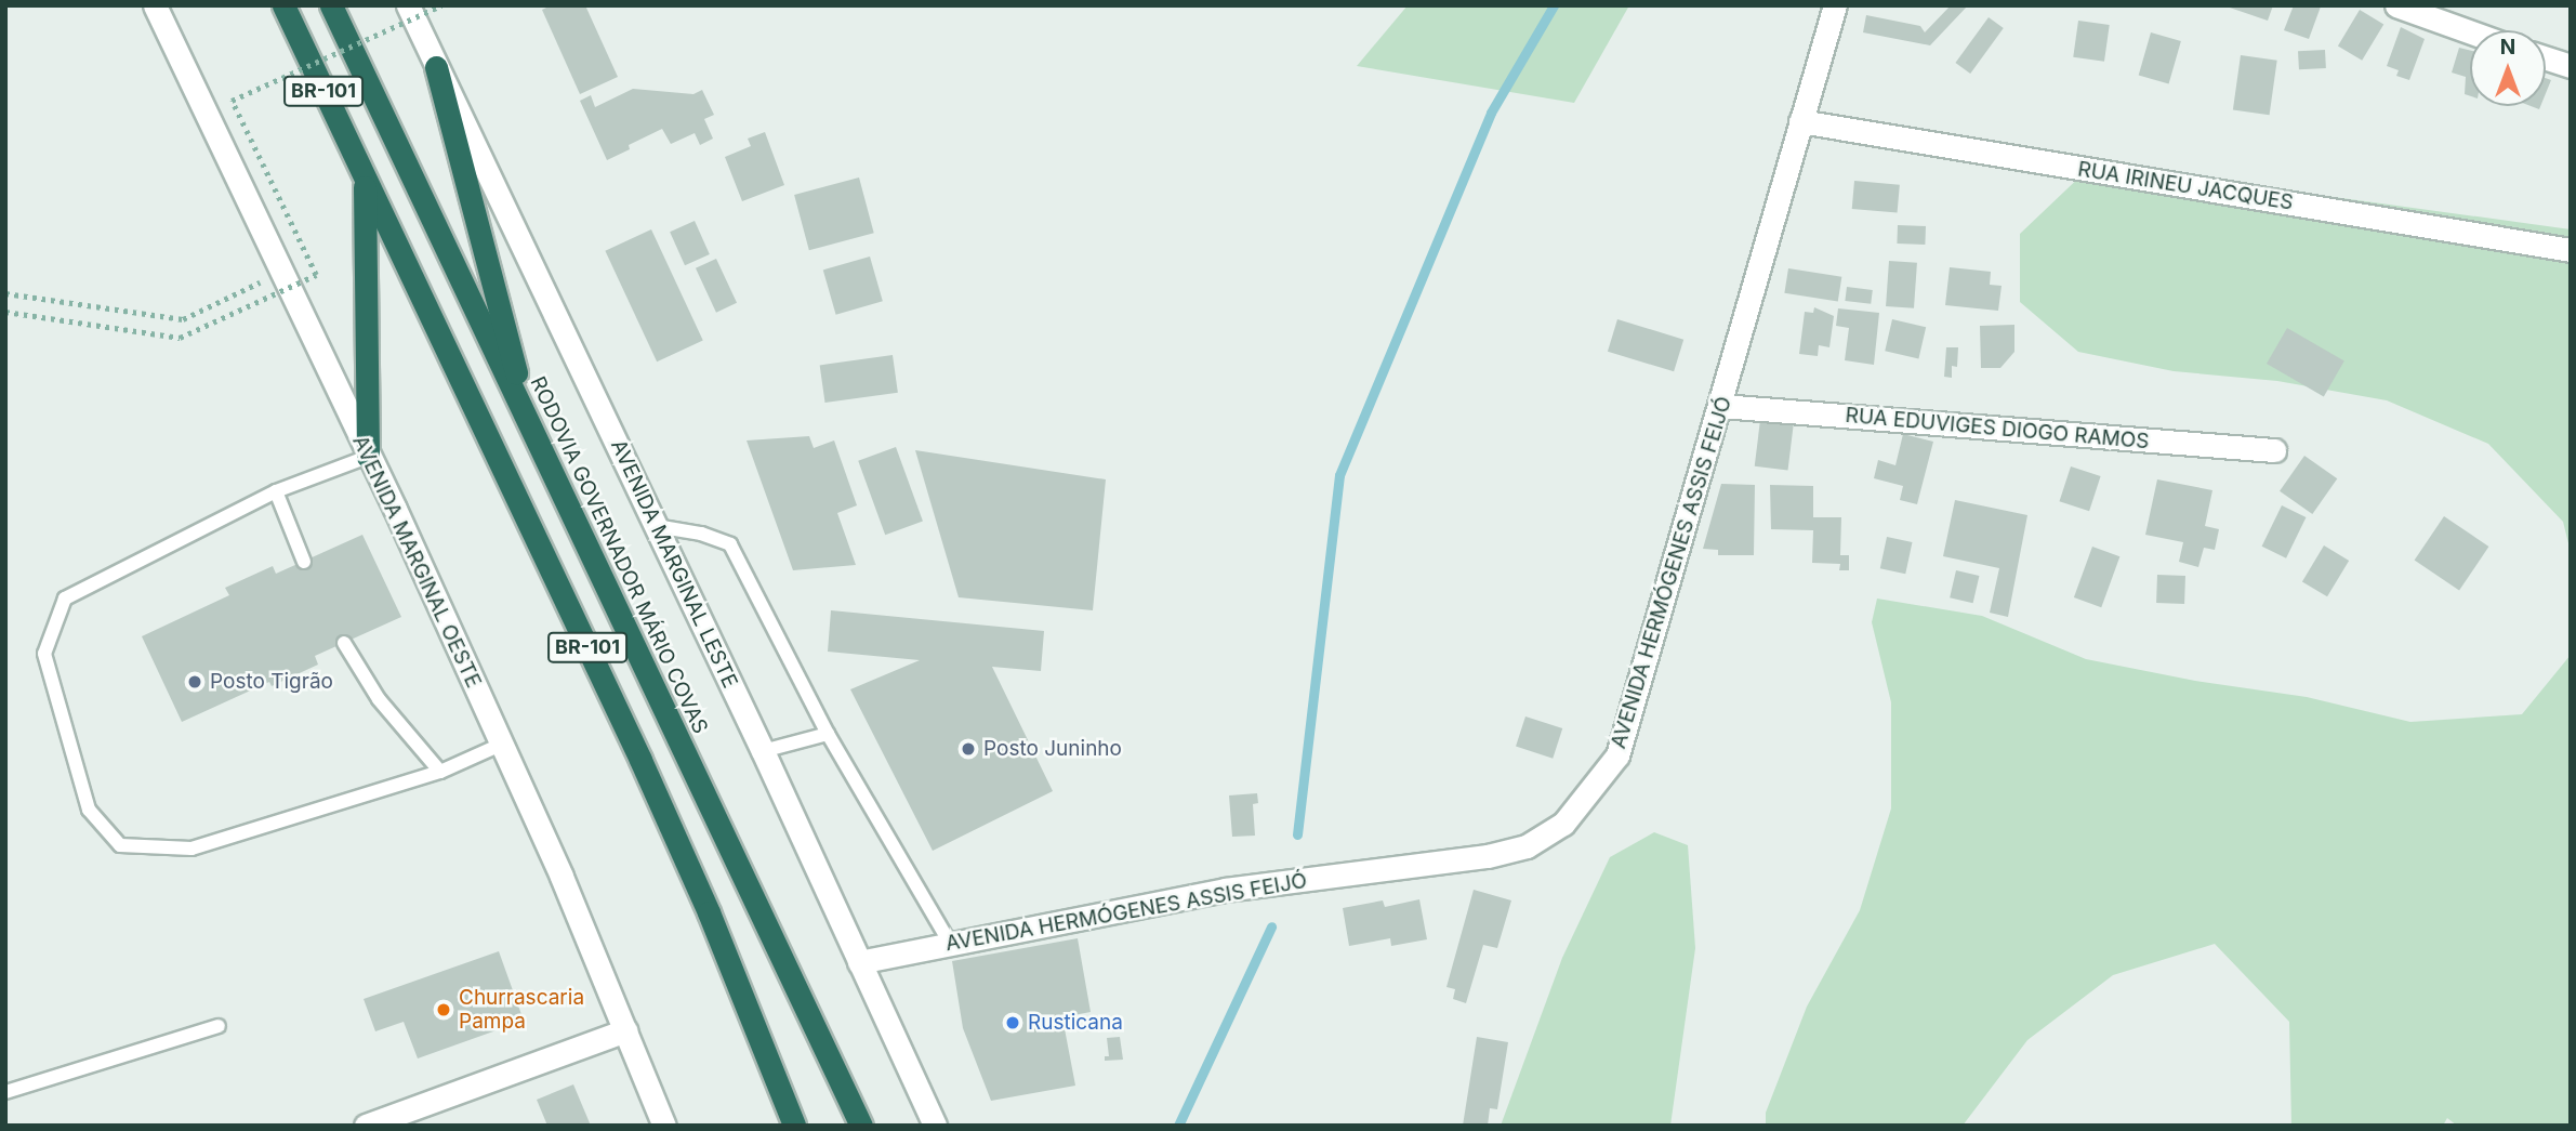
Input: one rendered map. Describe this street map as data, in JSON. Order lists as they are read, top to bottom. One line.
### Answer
{"streets":{"highway":["BR-101","RODOVIA GOVERNADOR MÁRIO COVAS"],"main road":["RUA IRINEU JACQUES","RUA EDUVIGES DIOGO RAMOS","AVENIDA MARGINAL OESTE","AVENIDA MARGINAL LESTE","AVENIDA HERMÓGENES ASSIS FEIJÓ"]},"crossings":[["RUA IRINEU JACQUES","AVENIDA HERMÓGENES ASSIS FEIJÓ"],["RUA EDUVIGES DIOGO RAMOS","AVENIDA HERMÓGENES ASSIS FEIJÓ"],["AVENIDA MARGINAL LESTE","AVENIDA HERMÓGENES ASSIS FEIJÓ"]],"places":["Posto Tigrão","Posto Juninho","Churrascaria Pampa","Rusticana"],"north":"top"}
